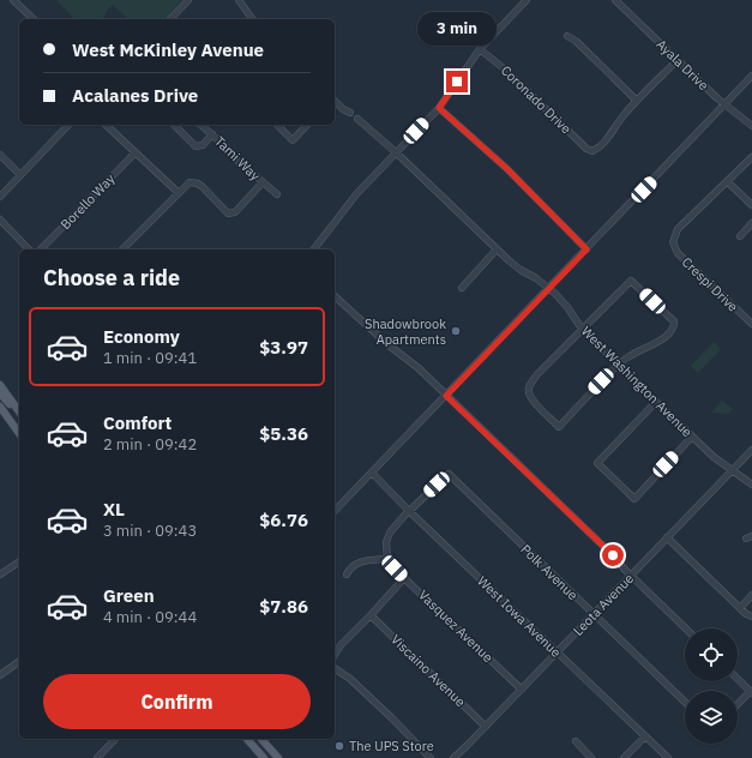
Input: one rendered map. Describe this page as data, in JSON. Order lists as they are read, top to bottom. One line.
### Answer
{"streets":{"street":["Ayala Drive","Coronado Drive","Tami Way","Borello Way","Crespi Drive","West Washington Avenue","Polk Avenue","Leota Avenue","West Iowa Avenue","Vasquez Avenue","Viscaino Avenue"]},"crossings":[["West Washington Avenue","Leota Avenue"],["Polk Avenue","Leota Avenue"],["Polk Avenue","West Iowa Avenue"],["Leota Avenue","West Iowa Avenue"],["Leota Avenue","Vasquez Avenue"],["Leota Avenue","Viscaino Avenue"]],"places":["Shadowbrook Apartments","The UPS Store"],"page":{"bubble":"3 min","banner":["West McKinley Avenue","Acalanes Drive"],"heading":"Choose a ride","list":[{"name":"Economy","note":"1 min · 09:41","value":"$3.97"},{"name":"Comfort","note":"2 min · 09:42","value":"$5.36"},{"name":"XL","note":"3 min · 09:43","value":"$6.76"},{"name":"Green","note":"4 min · 09:44","value":"$7.86"}],"buttons":"Confirm"}}
